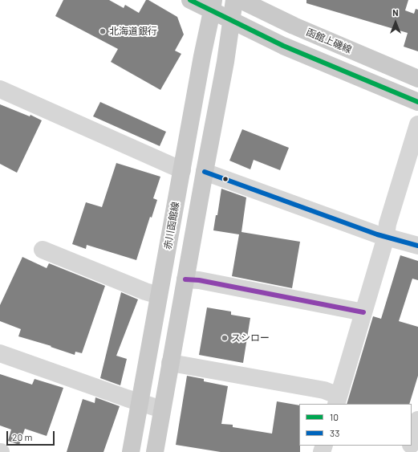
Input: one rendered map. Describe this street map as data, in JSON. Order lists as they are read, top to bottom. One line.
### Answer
{"streets":{"main road":["函館上磯線","赤川函館線"]},"places":["北海道銀行","スシロー"],"lines":["transit line 10","transit line 33"],"legend":["10","33"],"scale_bar":"20 m","north":"top"}
